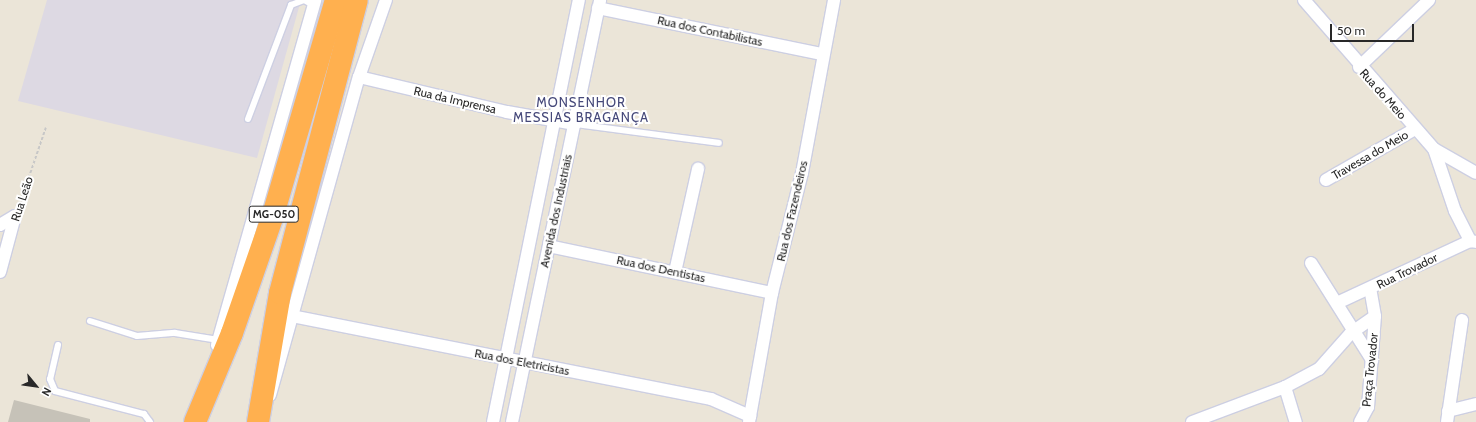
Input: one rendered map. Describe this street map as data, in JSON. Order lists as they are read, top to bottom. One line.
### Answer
{"streets":{"highway":["MG-050"],"street":["Rua dos Contabilistas","Rua do Meio","Rua da Imprensa","Travessa do Meio","Rua Leão","Avenida dos Industriais","Rua dos Fazendeiros","Rua dos Dentistas","Rua Trovador","Rua dos Eletricistas","Praça Trovador"]},"crossings":[["Rua dos Contabilistas","Avenida dos Industriais"],["Rua dos Contabilistas","Rua dos Fazendeiros"],["Rua do Meio","Travessa do Meio"],["Rua da Imprensa","Avenida dos Industriais"],["Avenida dos Industriais","Rua dos Dentistas"],["Avenida dos Industriais","Rua dos Eletricistas"],["Rua dos Fazendeiros","Rua dos Dentistas"],["Rua dos Fazendeiros","Rua dos Eletricistas"],["Rua Trovador","Praça Trovador"]],"districts":["MONSENHOR MESSIAS BRAGANÇA"],"scale_bar":"50 m","north":"bottom right"}
